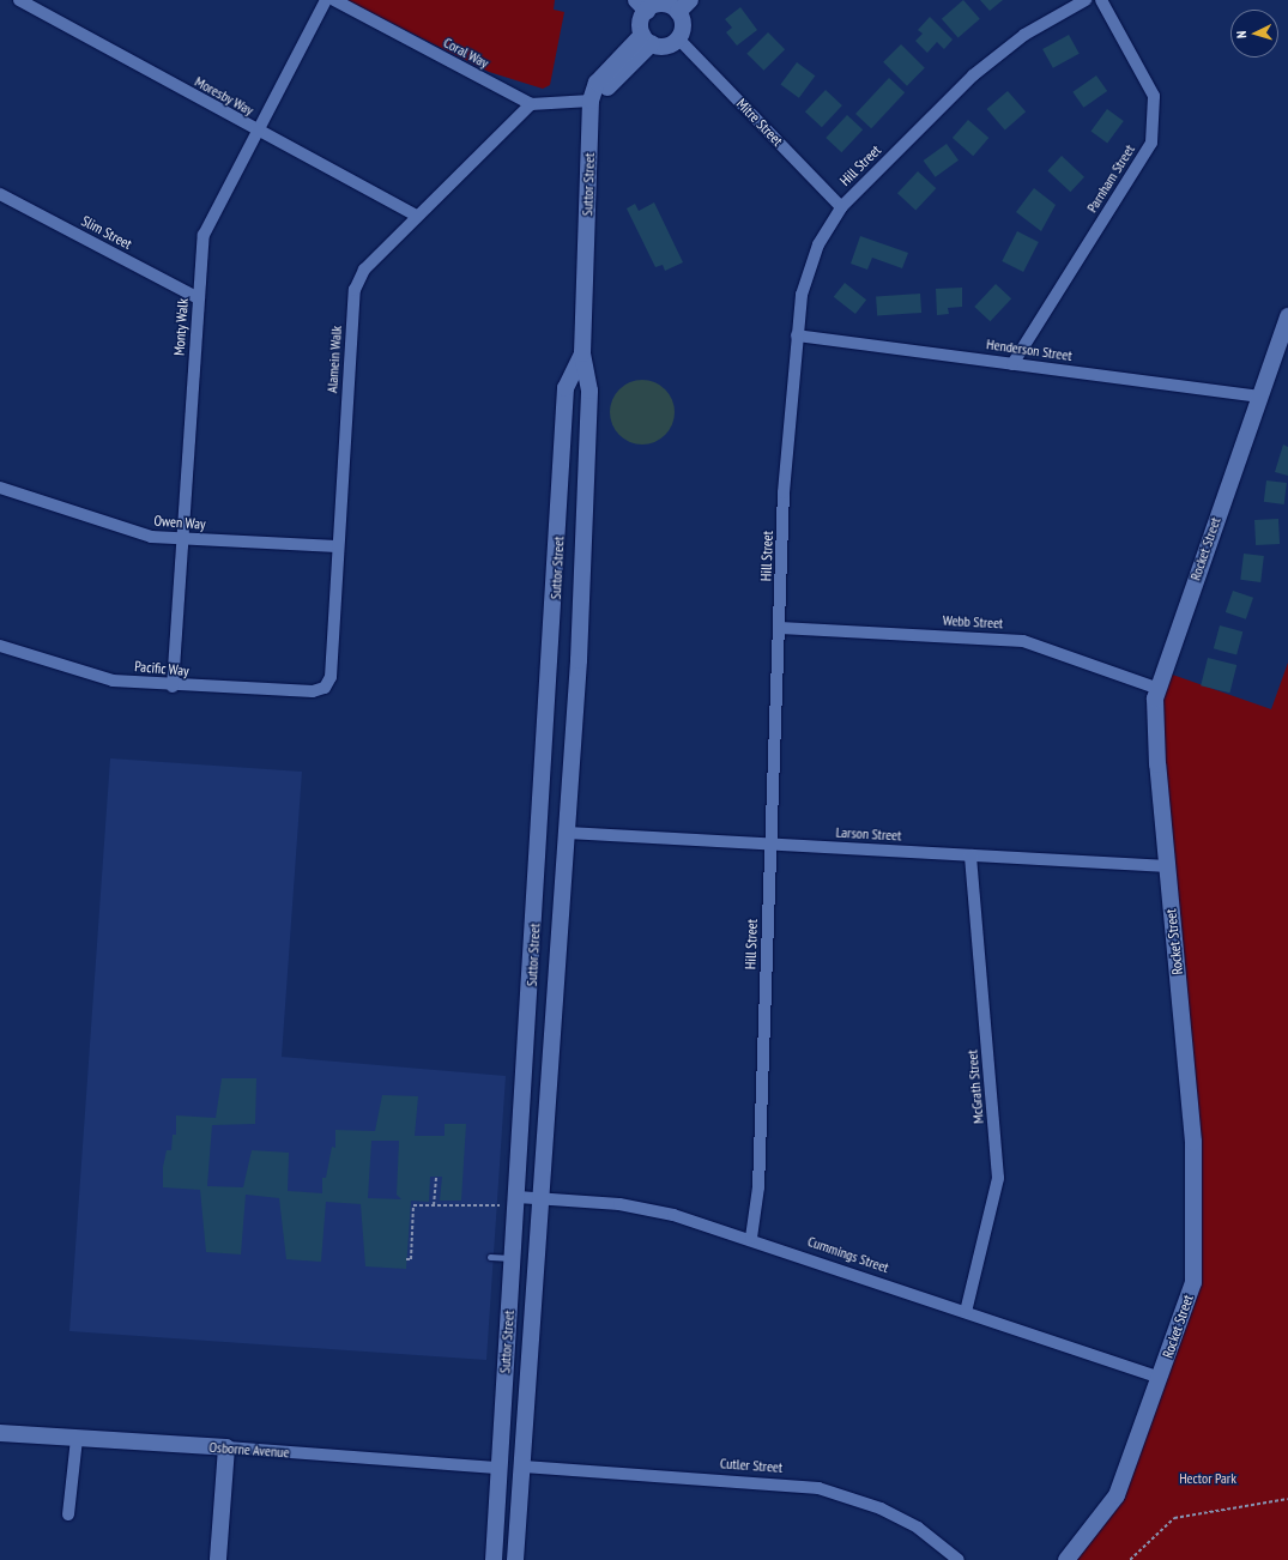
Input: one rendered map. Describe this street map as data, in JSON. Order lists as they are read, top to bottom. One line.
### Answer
{"streets":{"main road":["Suttor Street","Rocket Street","Osborne Avenue"],"street":["Coral Way","Moresby Way","Mitre Street","Hill Street","Parnham Street","Slim Street","Monty Walk","Henderson Street","Alamein Walk","Owen Way","Webb Street","Pacific Way","Larson Street","McGrath Street","Cummings Street","Cutler Street"]},"crossings":[["Coral Way","Alamein Walk"],["Moresby Way","Monty Walk"],["Moresby Way","Alamein Walk"],["Mitre Street","Hill Street"],["Mitre Street","Suttor Street"],["Hill Street","Henderson Street"],["Hill Street","Webb Street"],["Hill Street","Larson Street"],["Hill Street","Cummings Street"],["Parnham Street","Henderson Street"],["Suttor Street","Larson Street"],["Suttor Street","Cummings Street"],["Suttor Street","Osborne Avenue"],["Suttor Street","Cutler Street"],["Slim Street","Monty Walk"],["Monty Walk","Owen Way"],["Monty Walk","Pacific Way"],["Henderson Street","Rocket Street"],["Alamein Walk","Owen Way"],["Alamein Walk","Pacific Way"],["Rocket Street","Webb Street"],["Rocket Street","Larson Street"],["Rocket Street","Cummings Street"],["Larson Street","McGrath Street"],["McGrath Street","Cummings Street"]],"parks":["Hector Park"],"north":"left"}
